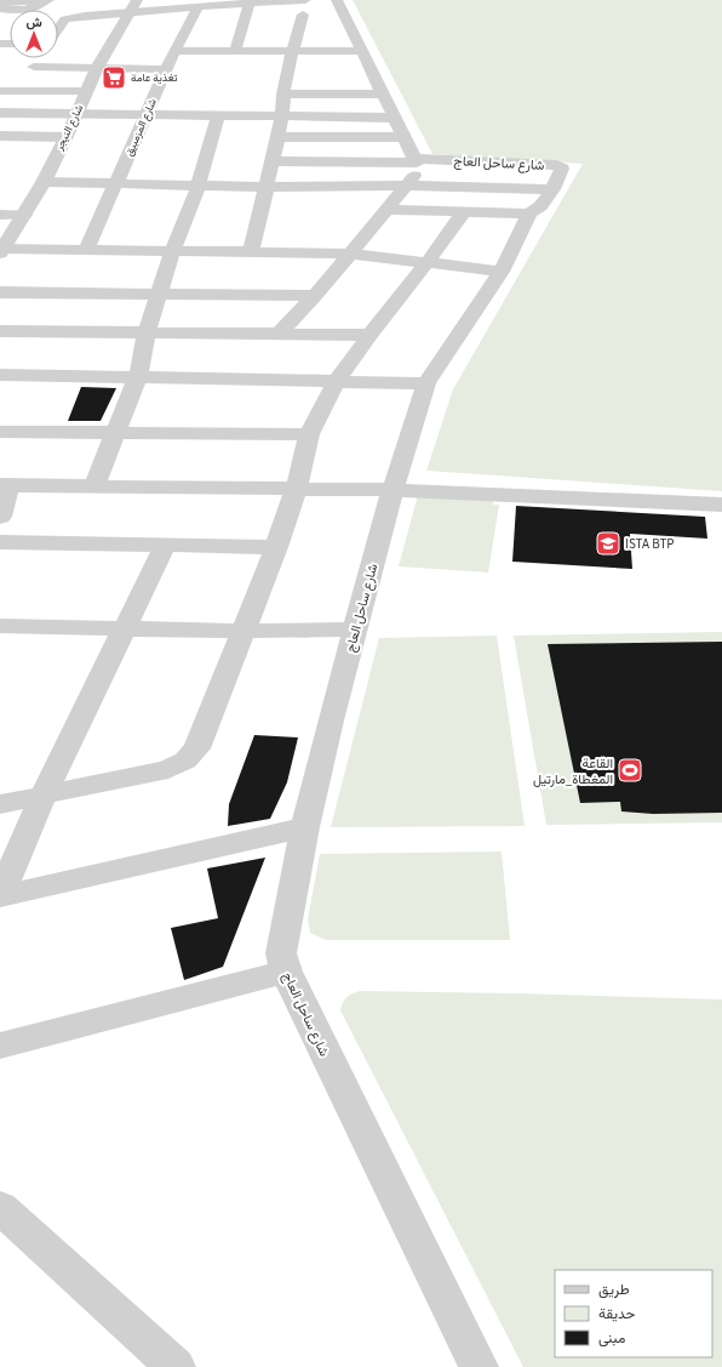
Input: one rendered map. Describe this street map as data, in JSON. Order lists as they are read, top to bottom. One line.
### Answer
{"streets":{"street":["شارع النيجر","شارع المزمبيق","شارع ساحل العاج"]},"places":{"supermarket":["تغذية عامة"],"school or university":["ISTA BTP"],"sports":["القاعة المغطاة_مارتيل"]},"legend":["طريق","حديقة","مبنى"],"north":"top"}
